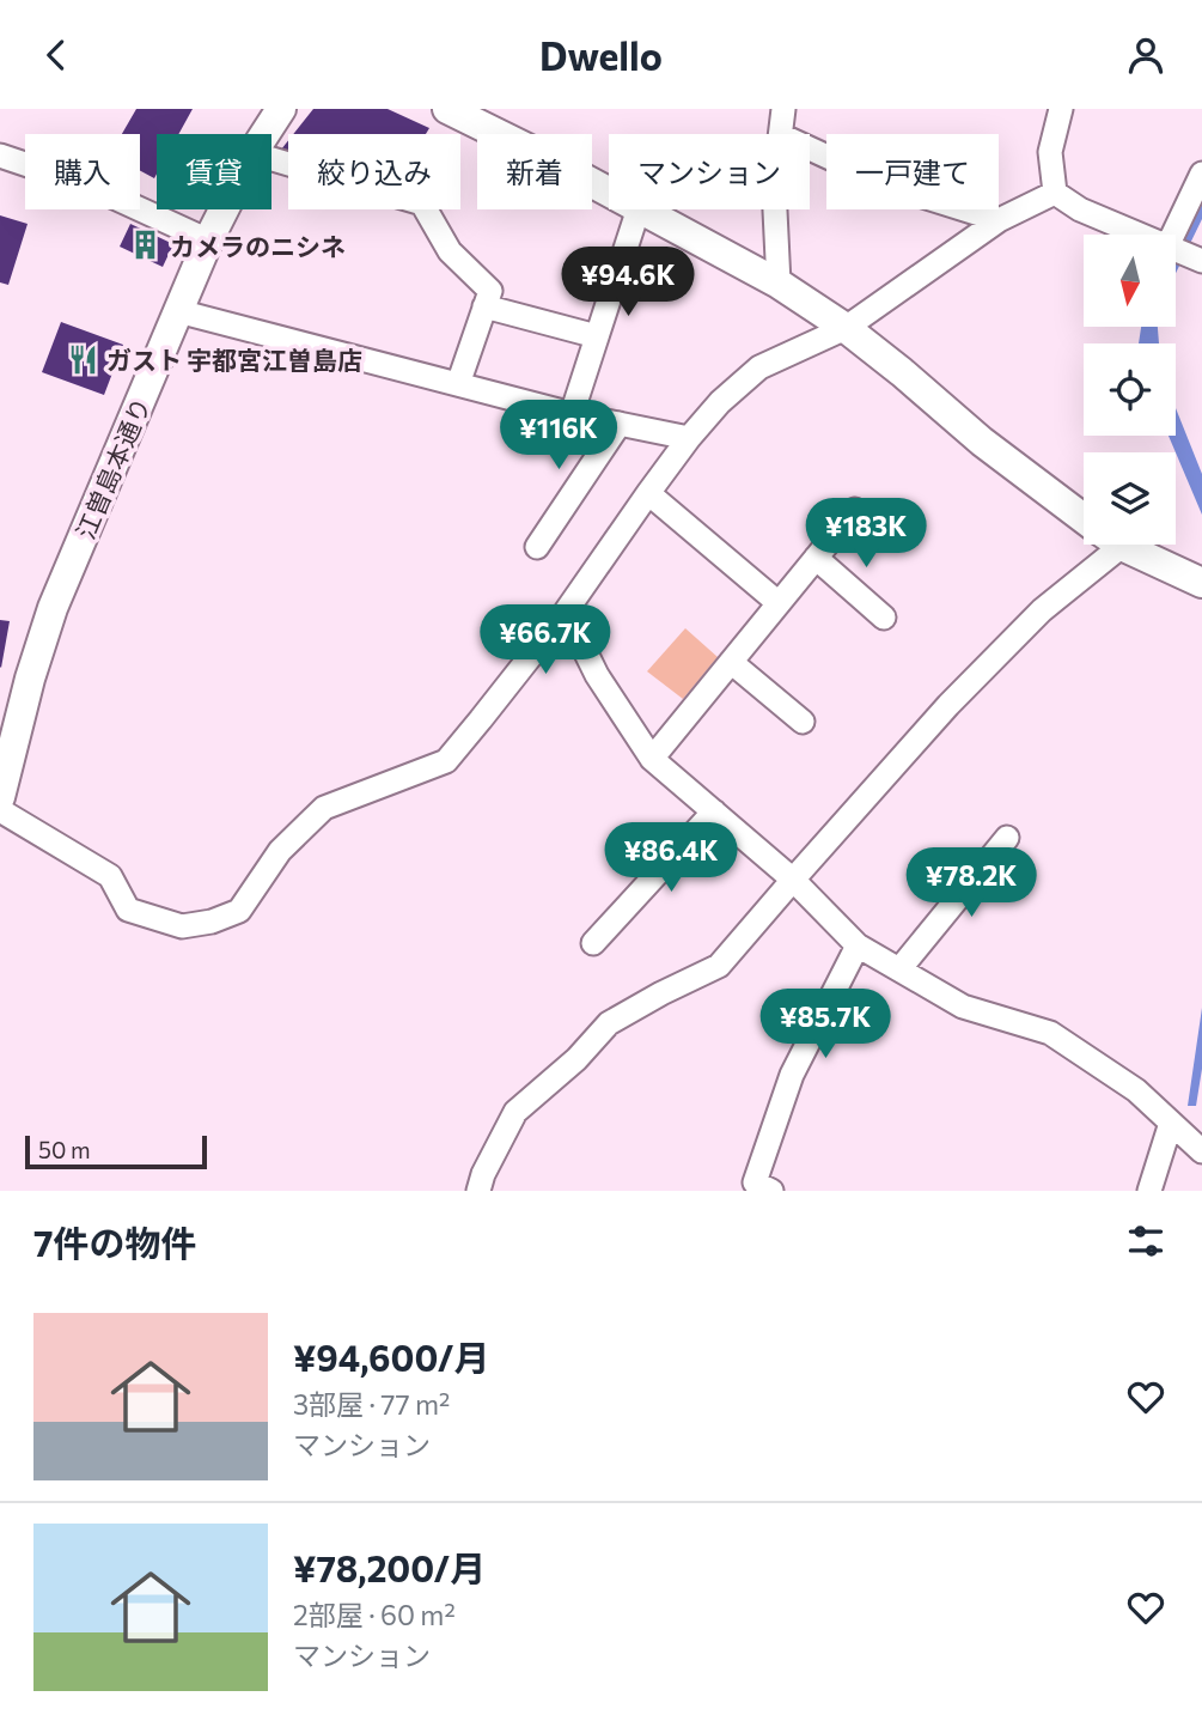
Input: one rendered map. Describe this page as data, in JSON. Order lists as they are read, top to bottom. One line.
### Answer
{"streets":{"street":["江曽島本通り"]},"places":{"building":["カメラのニシネ"],"restaurant":["ガスト 宇都宮江曽島店"]},"scale_bar":"50 m","north":"bottom","page":{"header":"Dwello","chip":["購入","賃貸","絞り込み","新着","マンション","一戸建て"],"price":["¥94.6K","¥116K","¥183K","¥66.7K","¥86.4K","¥78.2K","¥85.7K"],"scale":"50 m","heading":"7件の物件","list":[{"name":"¥94,600/月","note":"3部屋 · 77 m² · マンション"},{"name":"¥78,200/月","note":"2部屋 · 60 m² · マンション"}]}}
